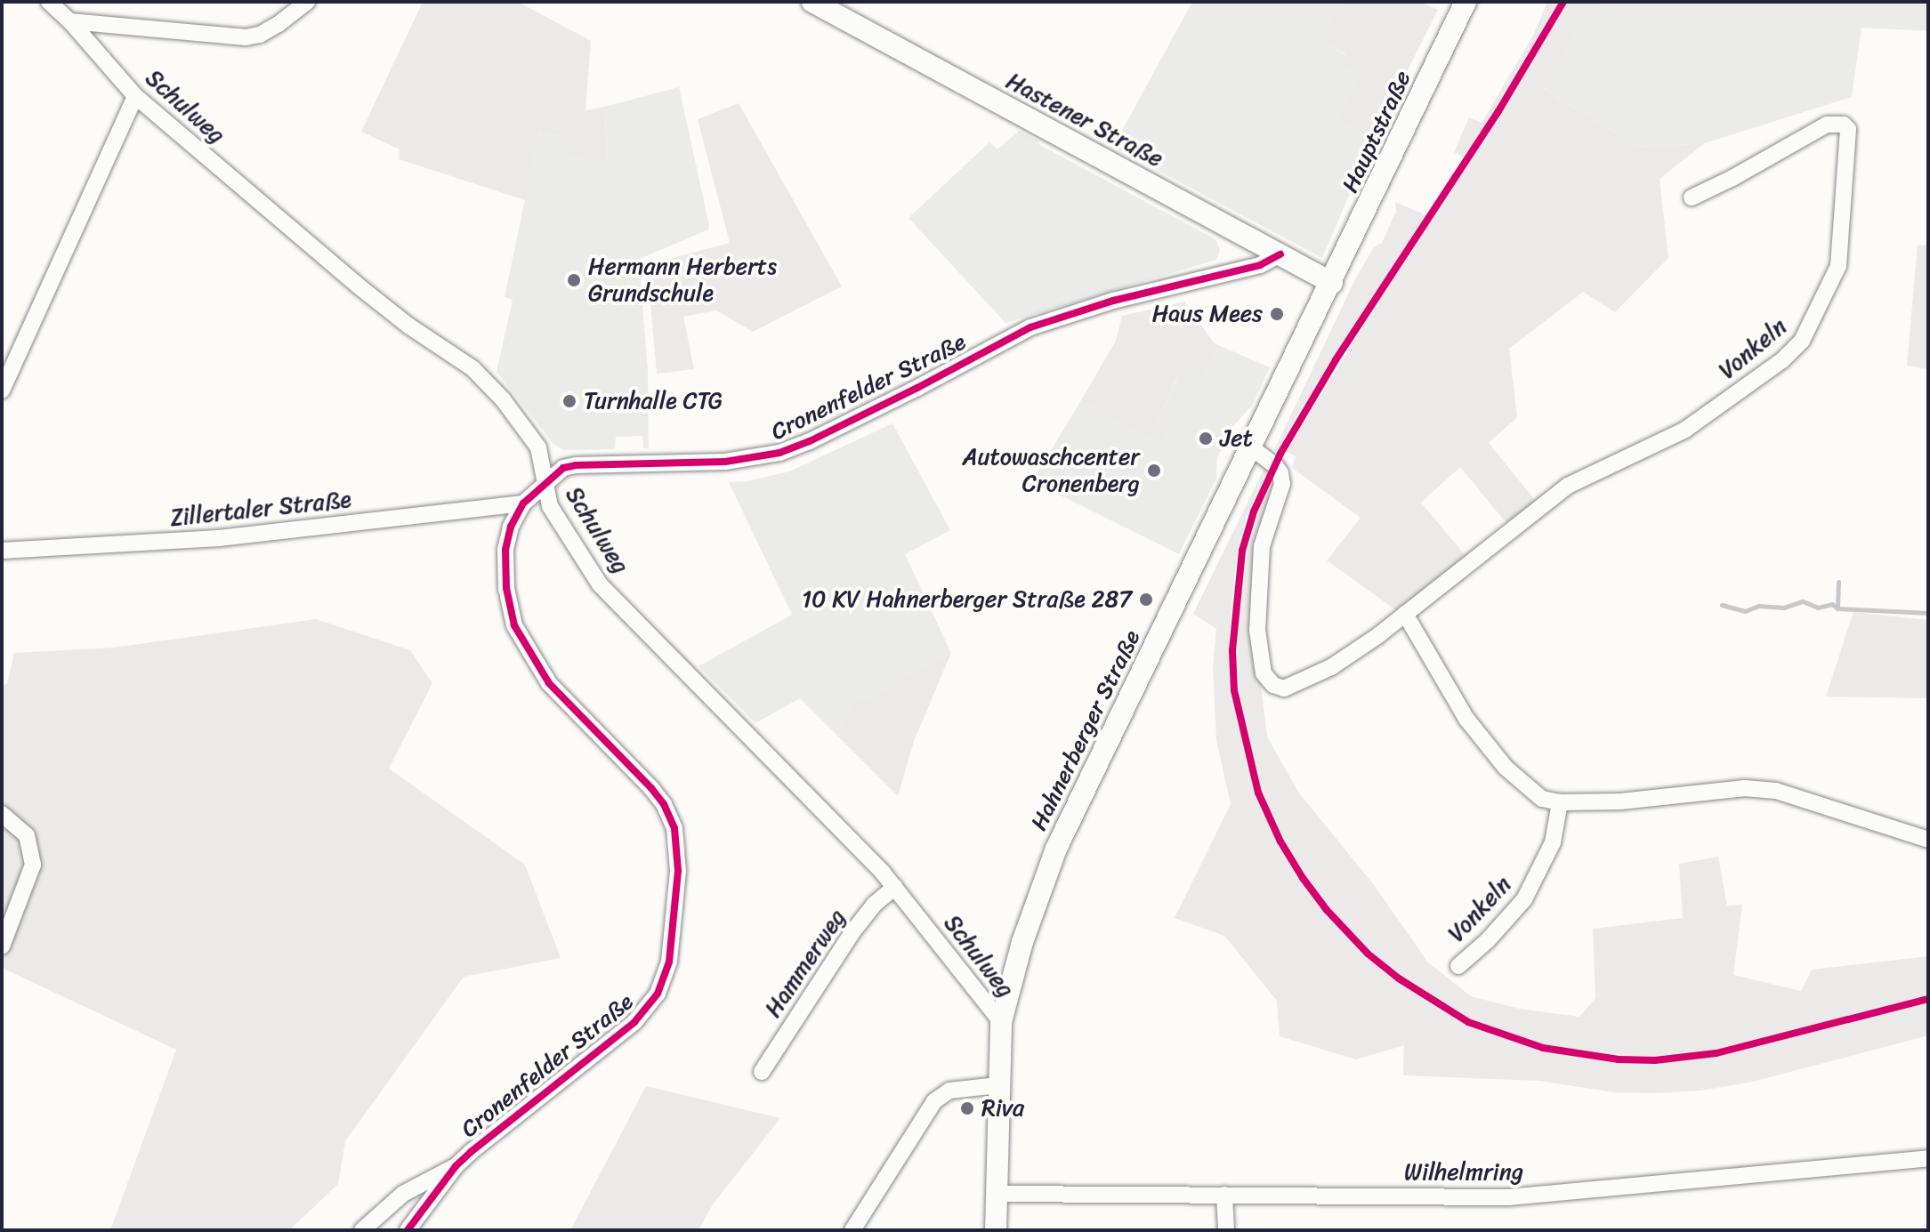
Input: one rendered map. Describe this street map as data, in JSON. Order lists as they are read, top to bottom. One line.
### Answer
{"streets":{"main road":["Hastener Straße","Hauptstraße","Hahnerberger Straße"],"street":["Schulweg","Vonkeln","Cronenfelder Straße","Zillertaler Straße","Hammerweg","Wilhelmring"]},"crossings":[["Schulweg","Cronenfelder Straße"],["Schulweg","Hahnerberger Straße"],["Schulweg","Hammerweg"],["Hastener Straße","Hauptstraße"],["Hastener Straße","Cronenfelder Straße"],["Hastener Straße","Hahnerberger Straße"],["Hauptstraße","Hahnerberger Straße"],["Vonkeln","Hahnerberger Straße"],["Cronenfelder Straße","Zillertaler Straße"],["Hahnerberger Straße","Wilhelmring"]],"places":["Hermann Herberts Grundschule","Haus Mees","Turnhalle CTG","Jet","Autowaschcenter Cronenberg","10 KV Hahnerberger Straße 287","Riva"]}
